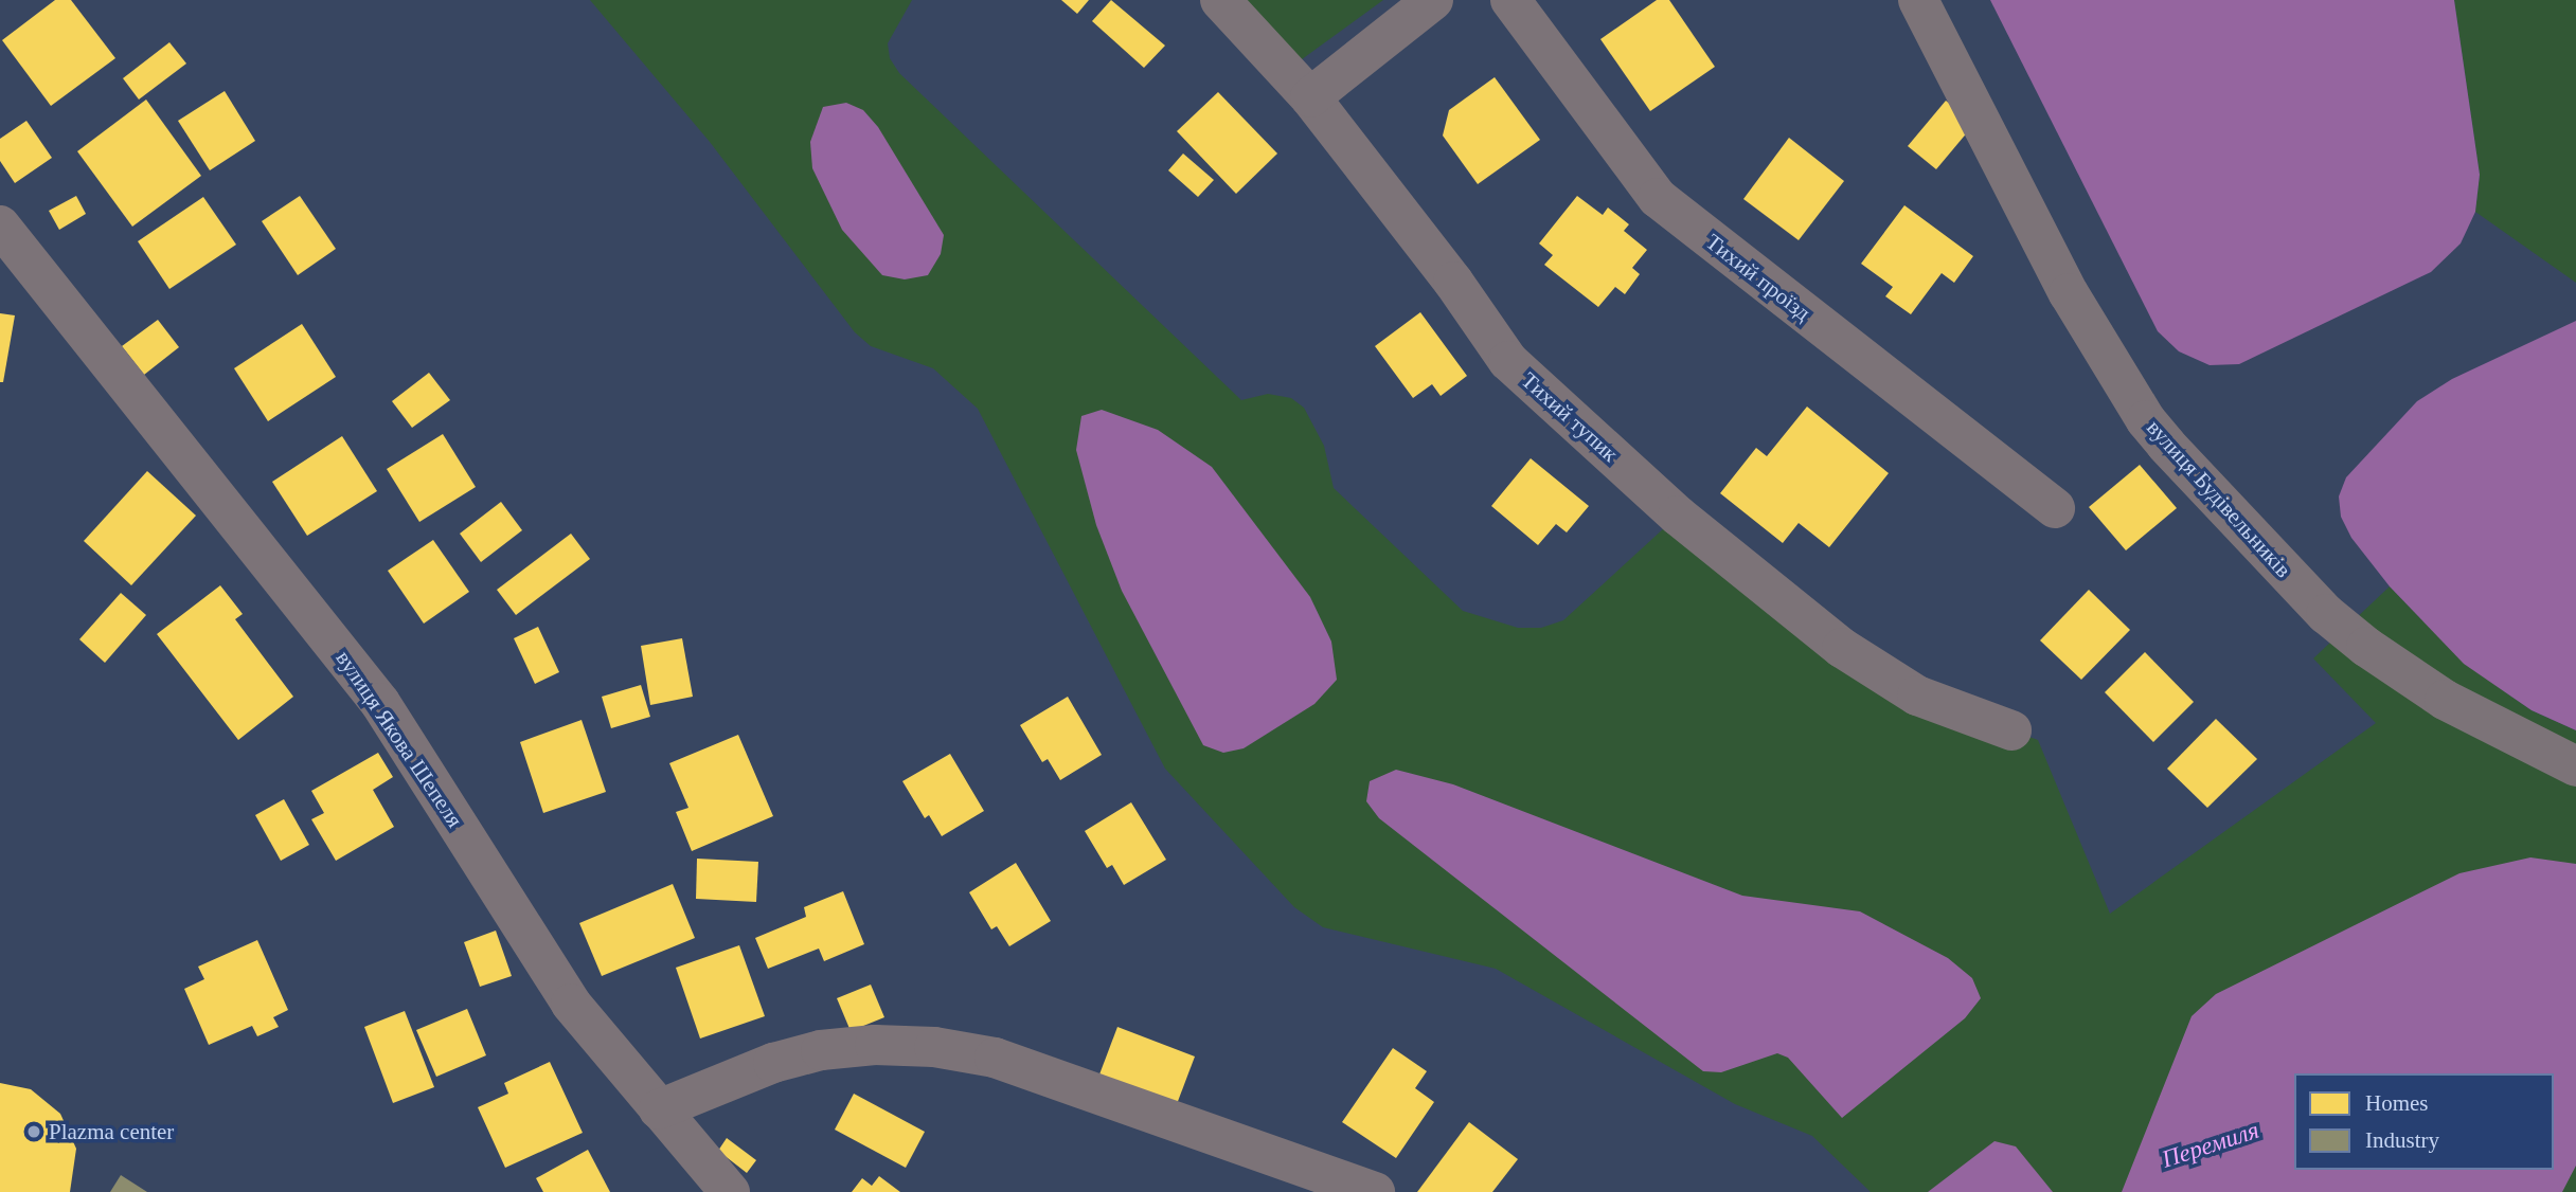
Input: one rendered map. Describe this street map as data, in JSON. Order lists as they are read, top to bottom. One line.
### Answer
{"streets":{"street":["Тихий проїзд","Тихий тупик","вулиця Будівельників","вулиця Якова Шепеля"]},"water":["Перемиля"],"places":["Plazma center"],"legend":["Homes","Industry"]}
